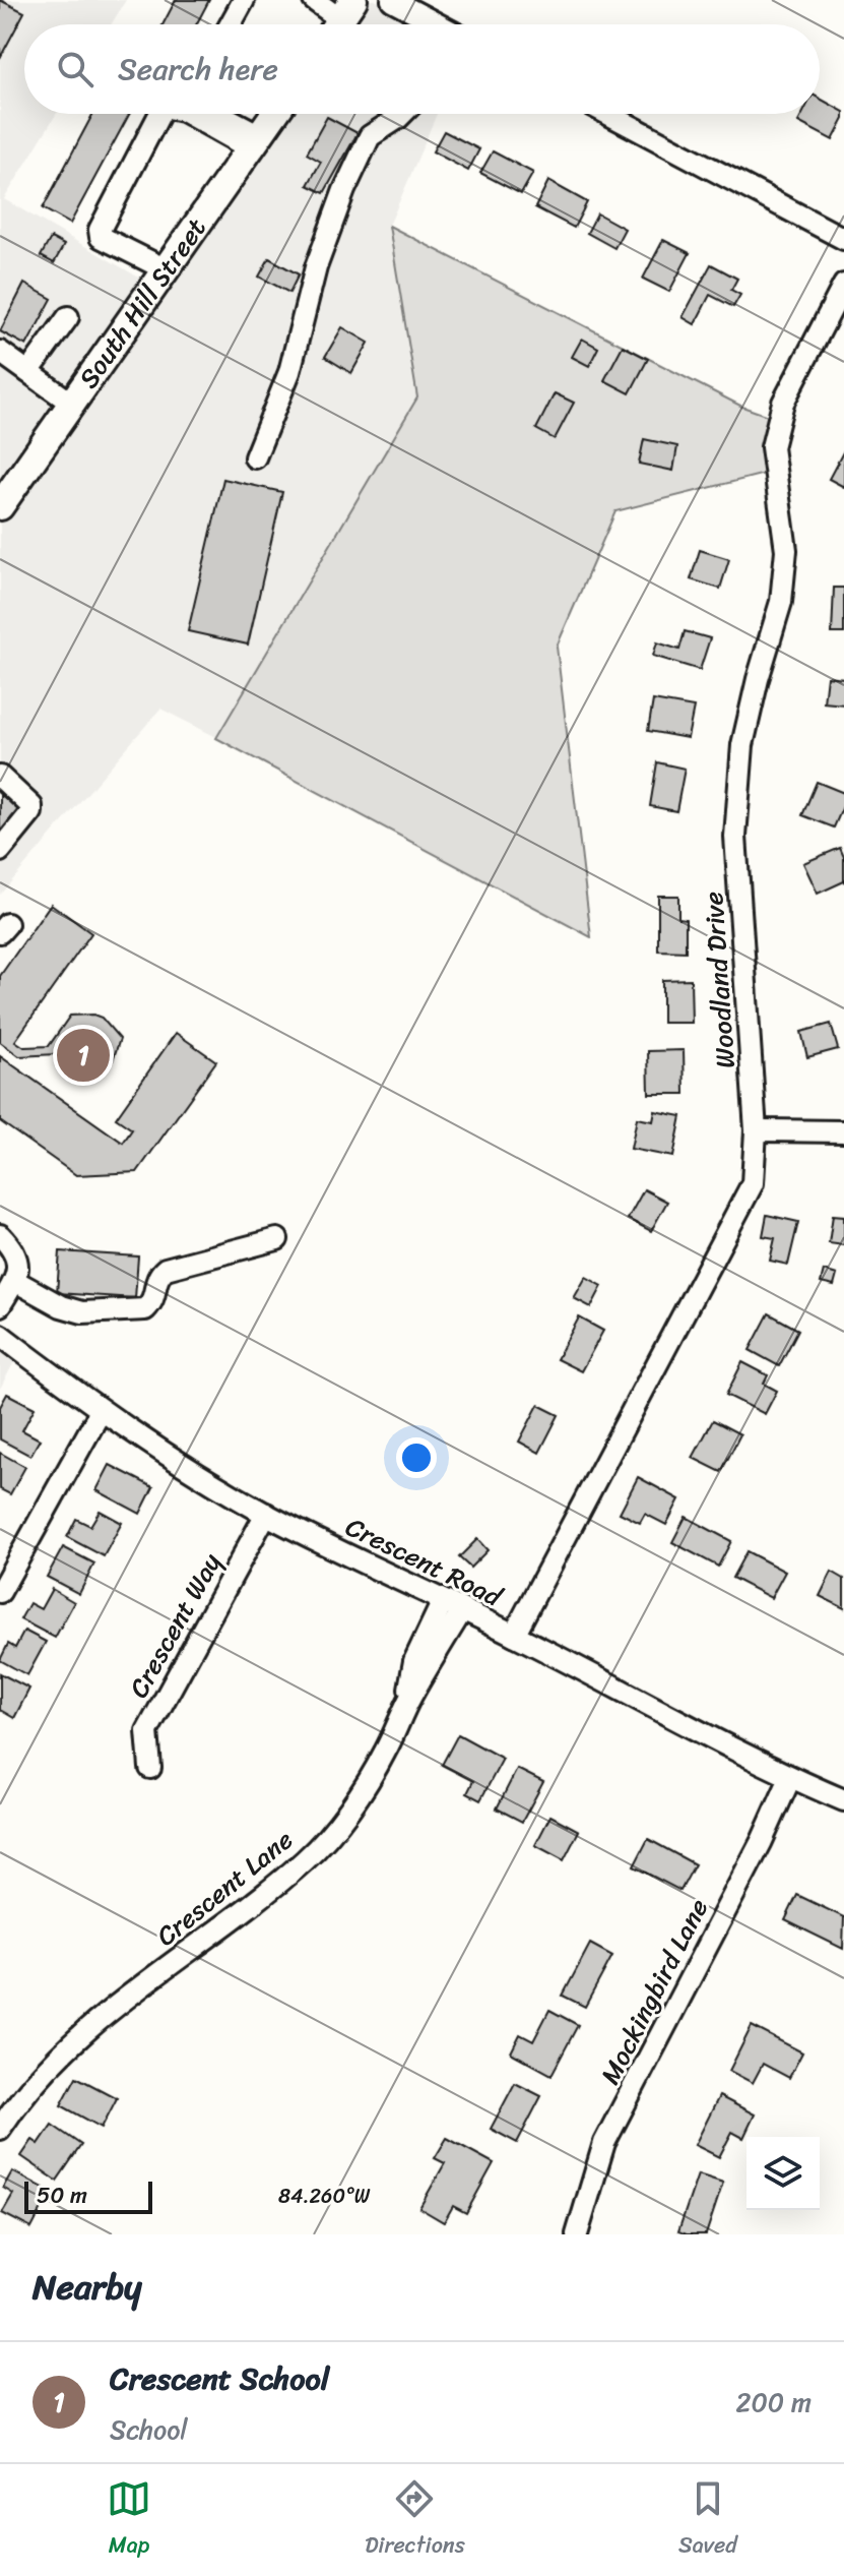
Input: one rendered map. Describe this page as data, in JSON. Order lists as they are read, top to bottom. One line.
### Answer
{"streets":{"main road":["South Hill Street"],"street":["Woodland Drive","Crescent Road","Crescent Way","Crescent Lane","Mockingbird Lane"]},"crossings":[["Woodland Drive","Crescent Road"],["Crescent Road","Crescent Way"],["Crescent Road","Crescent Lane"],["Crescent Road","Mockingbird Lane"]],"scale_bar":"50 m","page":{"search":"Search here","pins":"1","scale":"50 m","heading":"Nearby","list":[{"mark":"1","name":"Crescent School","note":"School","value":"200 m"}],"nav":["Map","Directions","Saved"]},"coordinates":["84.260°W"]}
